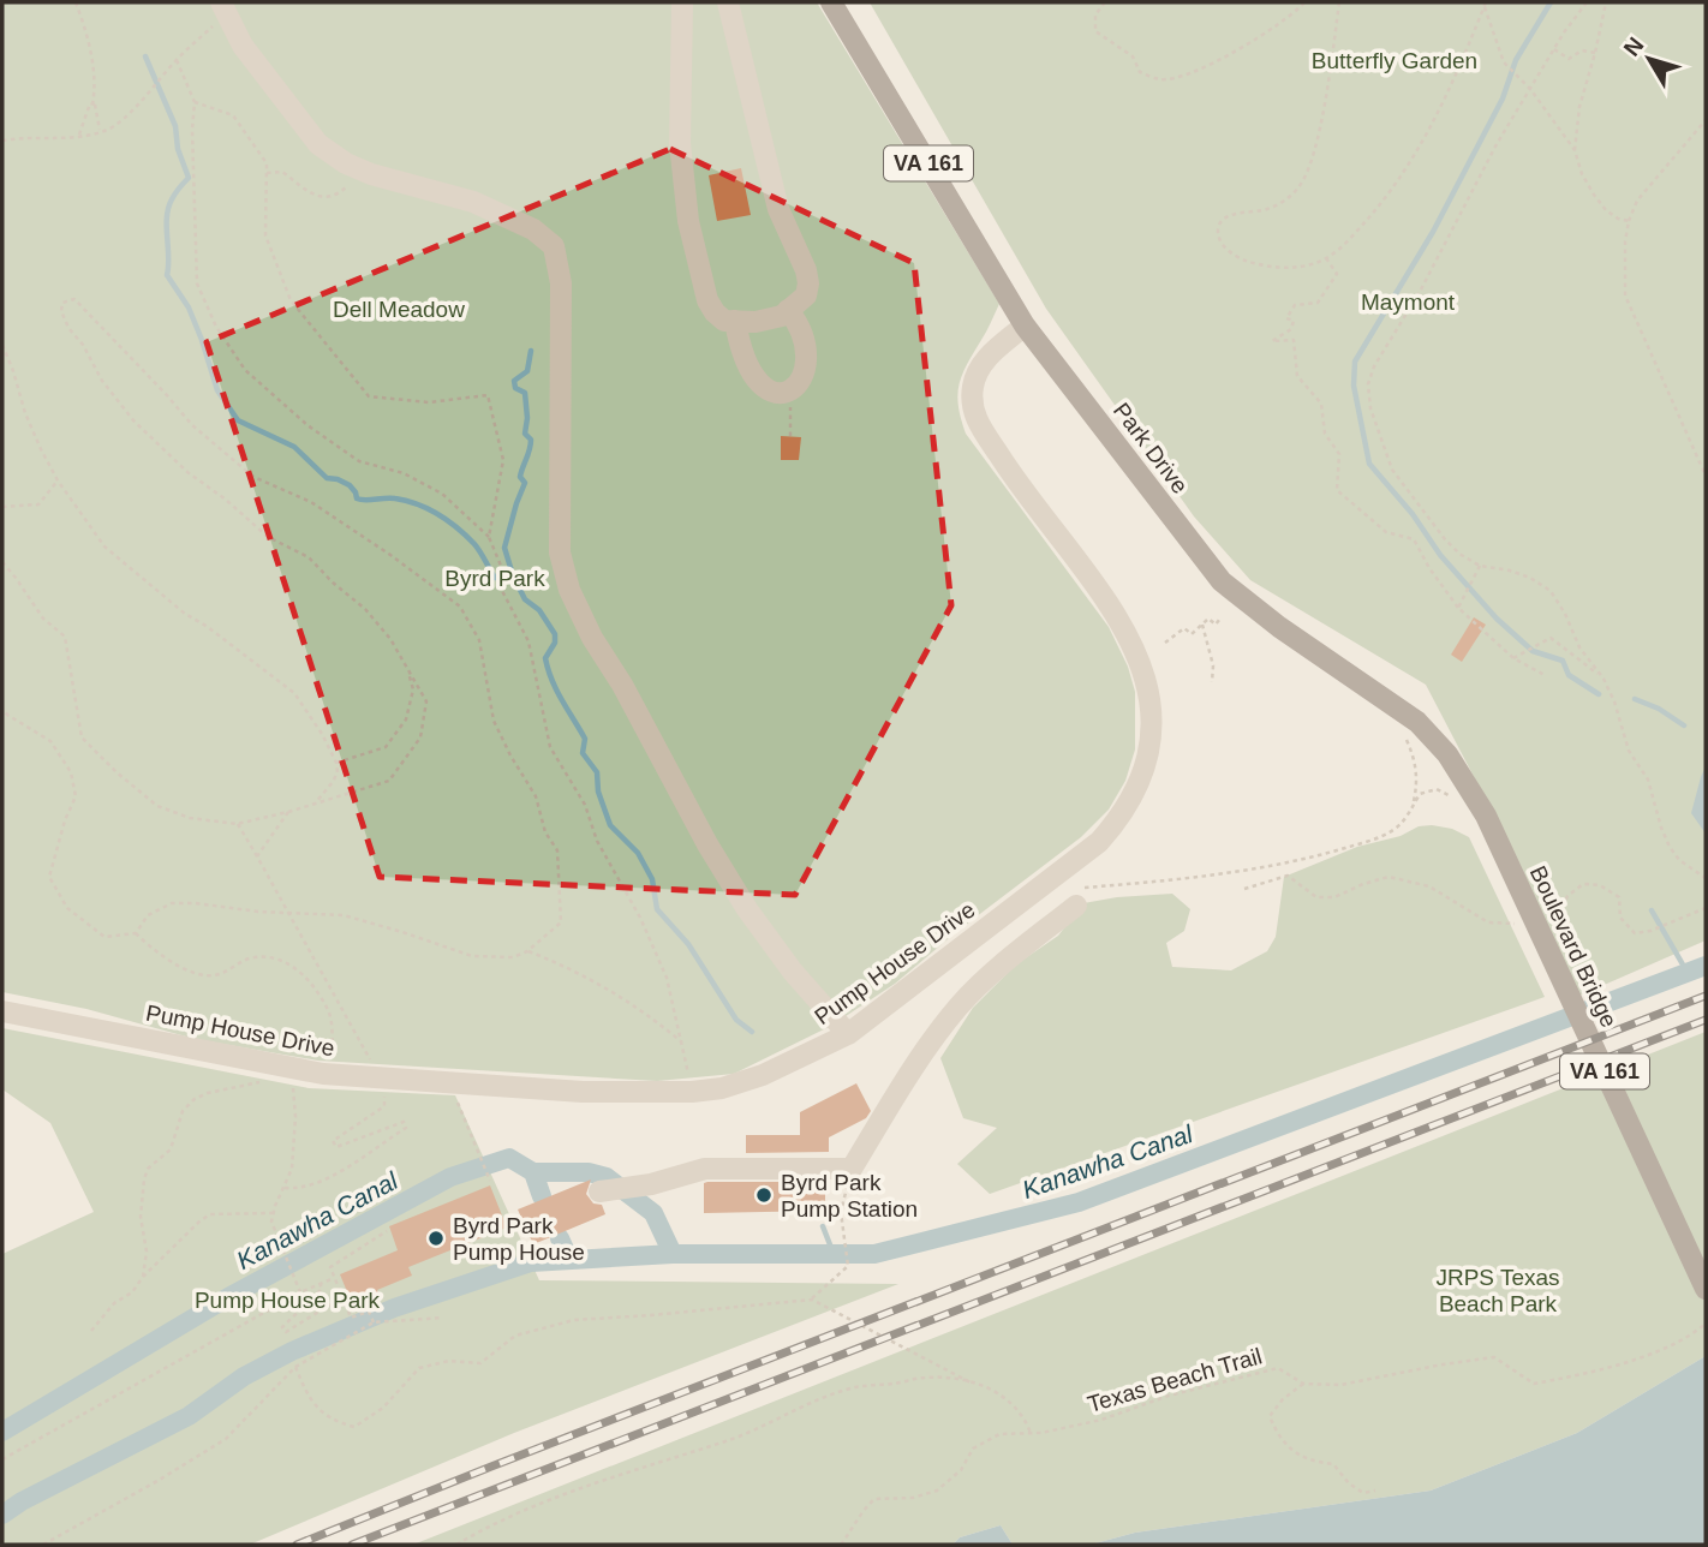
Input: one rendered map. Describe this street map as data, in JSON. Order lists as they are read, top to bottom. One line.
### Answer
{"streets":{"main road":["VA 161","Park Drive","Boulevard Bridge"],"street":["Pump House Drive"],"path":["Texas Beach Trail"]},"crossings":[["Park Drive","Boulevard Bridge"],["Park Drive","Pump House Drive"]],"water":["Kanawha Canal"],"parks":["Butterfly Garden","Maymont","Dell Meadow","Byrd Park","JRPS Texas Beach Park","Pump House Park"],"places":["Byrd Park Pump Station","Byrd Park Pump House"],"north":"top left"}
